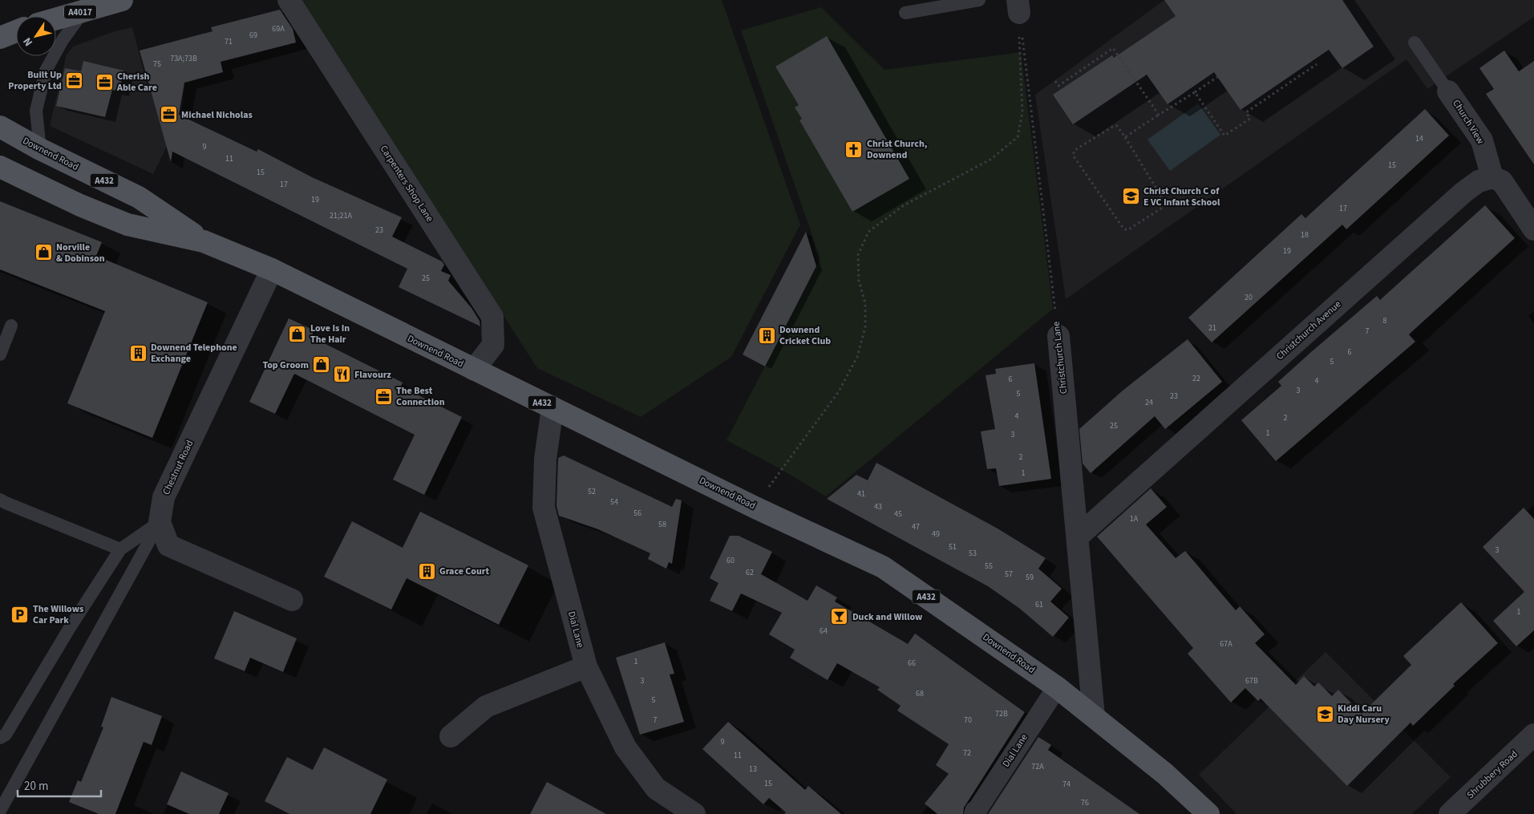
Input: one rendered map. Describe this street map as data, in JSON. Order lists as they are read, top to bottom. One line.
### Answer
{"streets":{"main road":["A4017","Downend Road","A432"],"street":["Church View","Carpenters Shop Lane","Christchurch Avenue","Christchurch Lane","Chestnut Road","Dial Lane","Shrubbery Road"]},"crossings":[["Church View","Christchurch Avenue"],["Downend Road","Carpenters Shop Lane"],["Downend Road","Christchurch Lane"],["Downend Road","Chestnut Road"],["Downend Road","Dial Lane"],["Christchurch Avenue","Christchurch Lane"]],"places":{"office":["Built Up Property Ltd","Cherish Able Care","Michael Nicholas","The Best Connection"],"church":["Christ Church, Downend"],"school or university":["Christ Church C of E VC Infant School","Kiddi Caru Day Nursery"],"shop":["Norville & Dobinson","Love Is In The Hair","Top Groom"],"building":["Downend Cricket Club","Downend Telephone Exchange","Grace Court"],"restaurant":["Flavourz"],"parking":["The Willows Car Park"],"bar":["Duck and Willow"]},"house_numbers":["69A","69","71","73A;73B","75","14","9","11","15","15","17","19","17","21;21A","23","18","19","25","20","8","21","7","6","5","22","6","4","3","5","23","24","4","2","25","1","3","2","1","52","41","54","43","56","45","1A","58","47","49","51","3","53","60","55","62","57","59","61","1","64","67A","1","66","3","67B","68","5","72B","7","70","9","72","11","72A","13","15","74","76"],"scale_bar":"20 m","north":"bottom left"}
